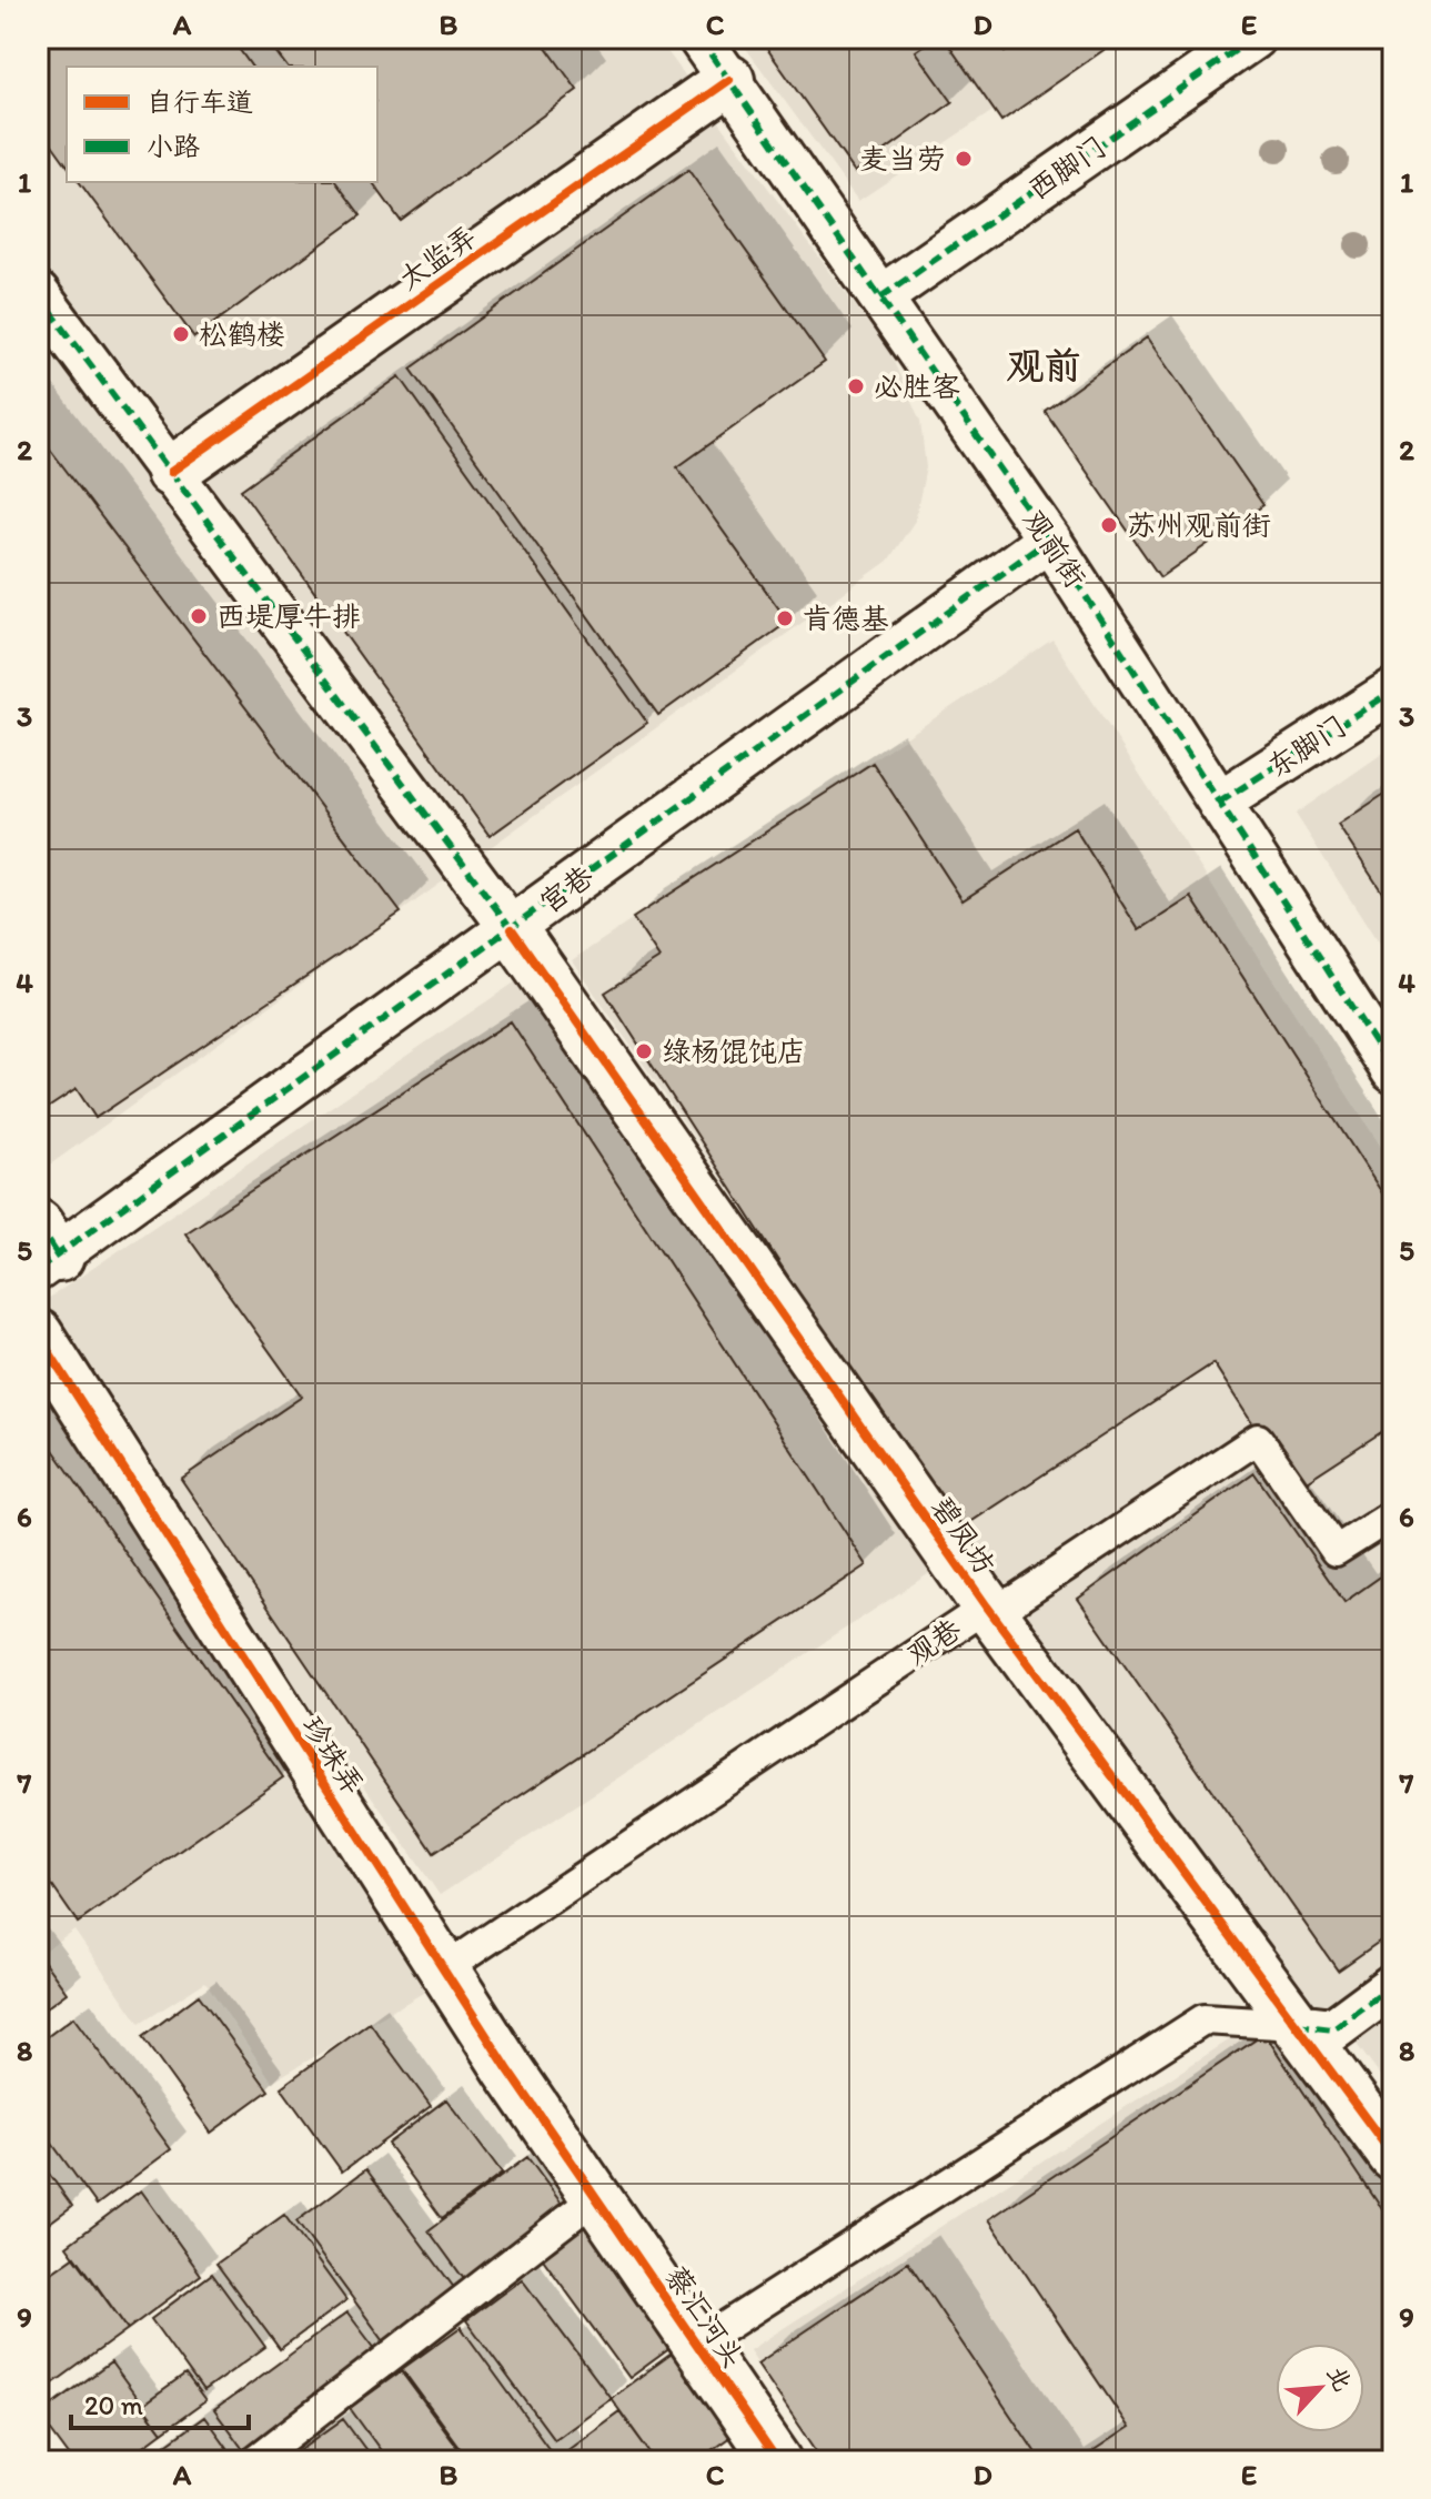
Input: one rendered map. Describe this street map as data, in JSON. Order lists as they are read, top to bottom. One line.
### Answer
{"streets":{"street":["西脚门","太监弄","观前街","东脚门","宫巷","碧凤坊","珍珠弄","蔡汇河头"],"lane":["观巷"]},"crossings":[["西脚门","观前街"],["太监弄","观前街"],["观前街","东脚门"],["观前街","宫巷"],["宫巷","碧凤坊"],["碧凤坊","观巷"],["观巷","珍珠弄"],["珍珠弄","蔡汇河头"]],"districts":["观前"],"places":["麦当劳","松鹤楼","必胜客","苏州观前街","西堤厚牛排","肯德基","绿杨馄饨店"],"legend":["自行车道","小路"],"scale_bar":"20 m","north":"top right","grid":{"columns":["A","B","C","D","E"],"rows":["1","2","3","4","5","6","7","8","9"]}}
